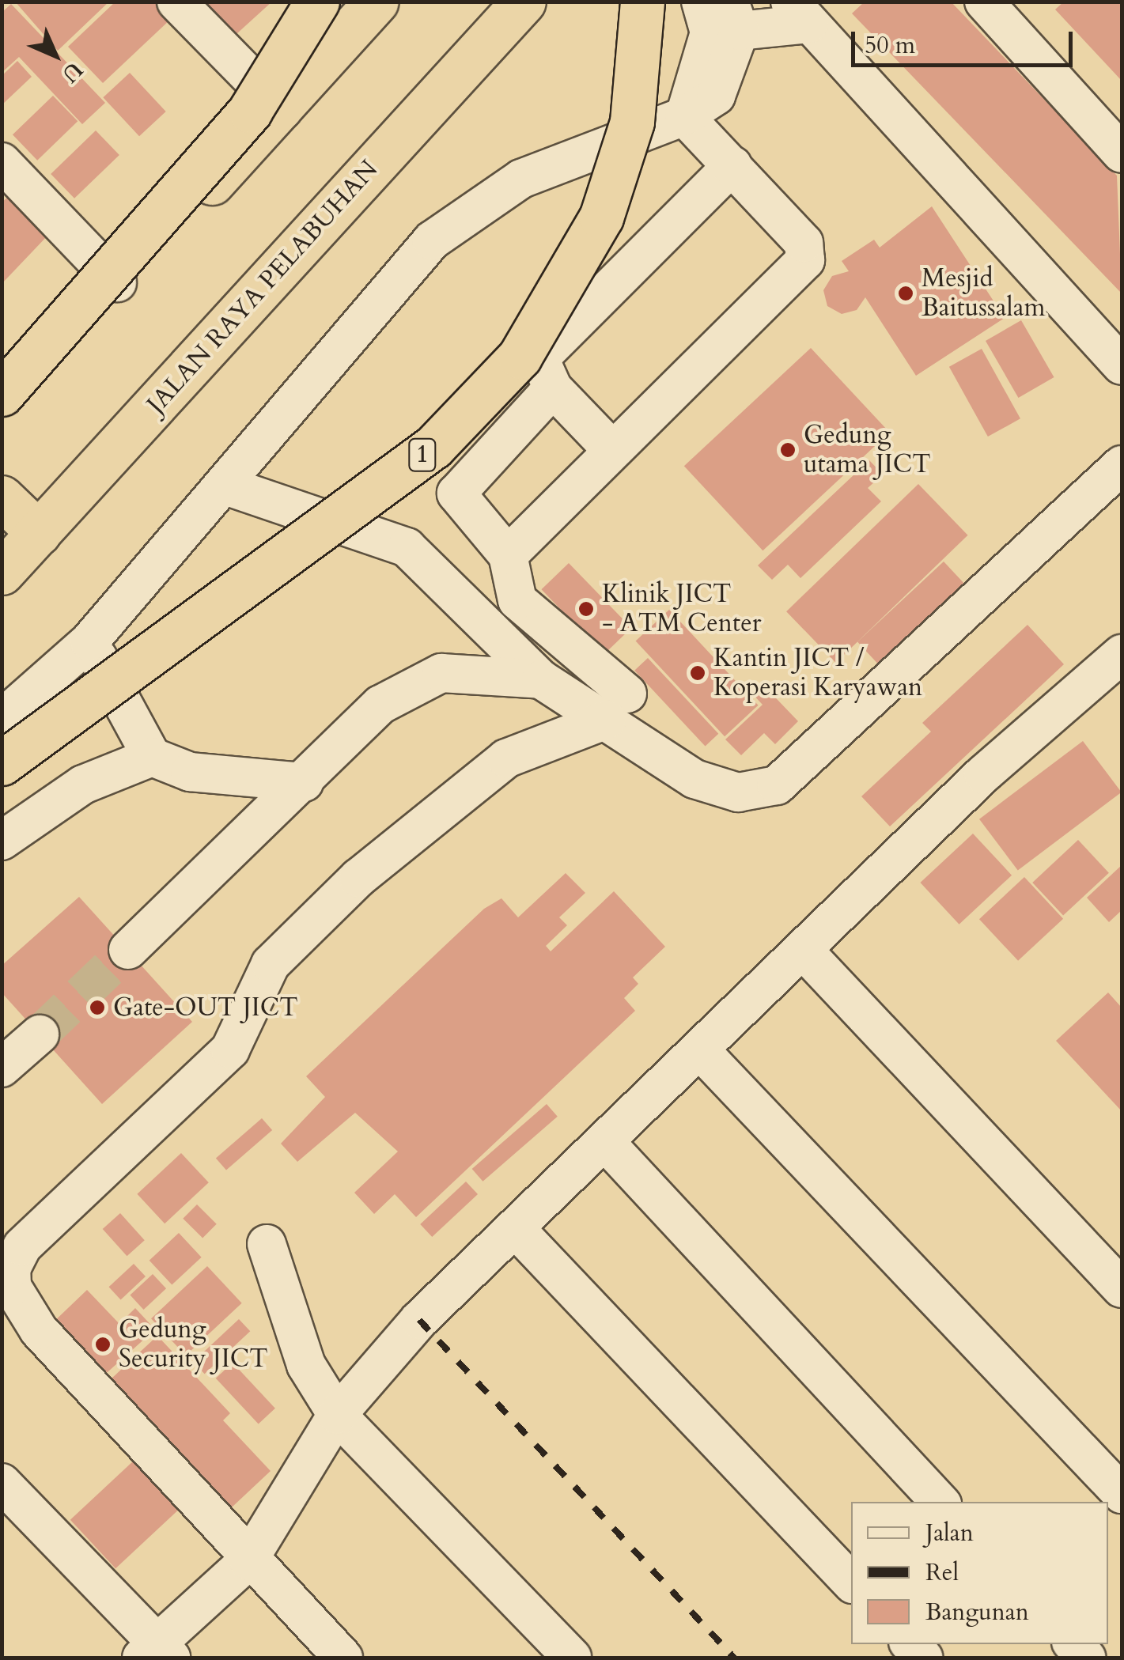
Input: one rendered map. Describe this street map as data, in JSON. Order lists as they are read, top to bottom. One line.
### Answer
{"streets":{"highway":["JALAN RAYA PELABUHAN","1"]},"places":["Mesjid Baitussalam","Gedung utama JICT","Klinik JICT - ATM Center","Kantin JICT / Koperasi Karyawan","Gate-OUT JICT","Gedung Security JICT"],"legend":["Jalan","Rel","Bangunan"],"scale_bar":"50 m","north":"bottom right"}
